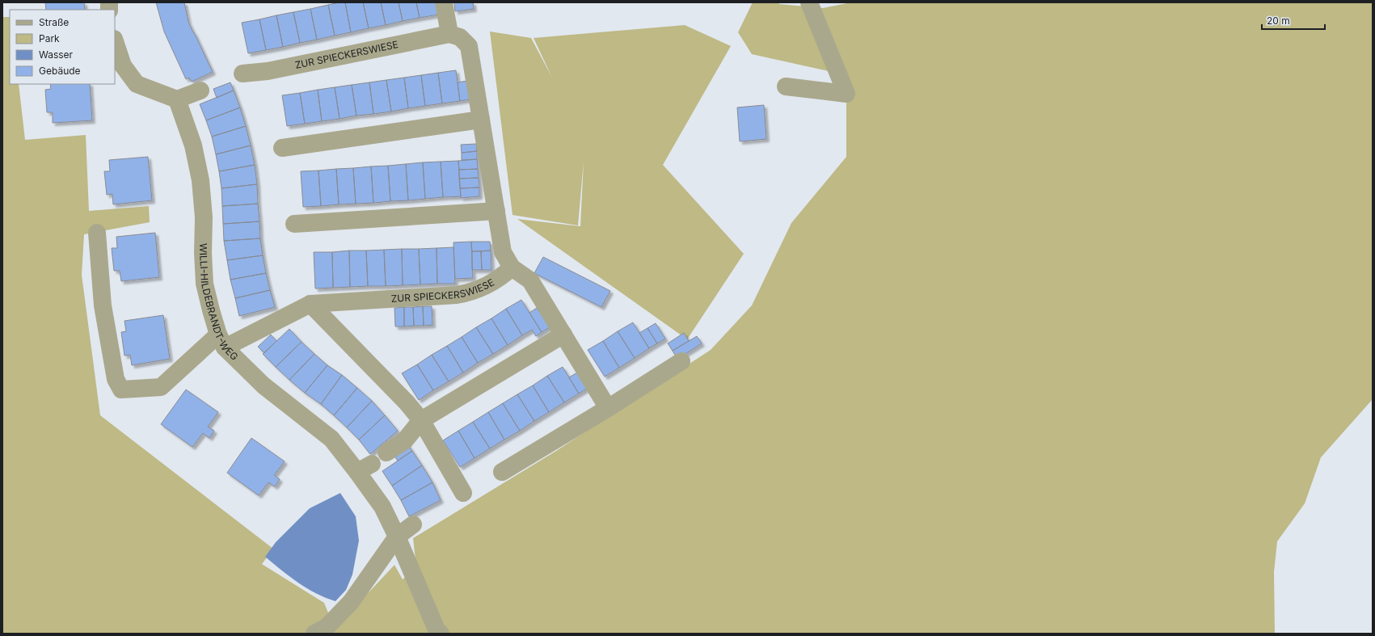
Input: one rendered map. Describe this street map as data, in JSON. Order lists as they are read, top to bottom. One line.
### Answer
{"streets":{"street":["ZUR SPIECKERSWIESE","WILLI-HILDEBRANDT-WEG"]},"crossings":[["ZUR SPIECKERSWIESE","WILLI-HILDEBRANDT-WEG"]],"legend":["Straße","Park","Wasser","Gebäude"],"scale_bar":"20 m"}
